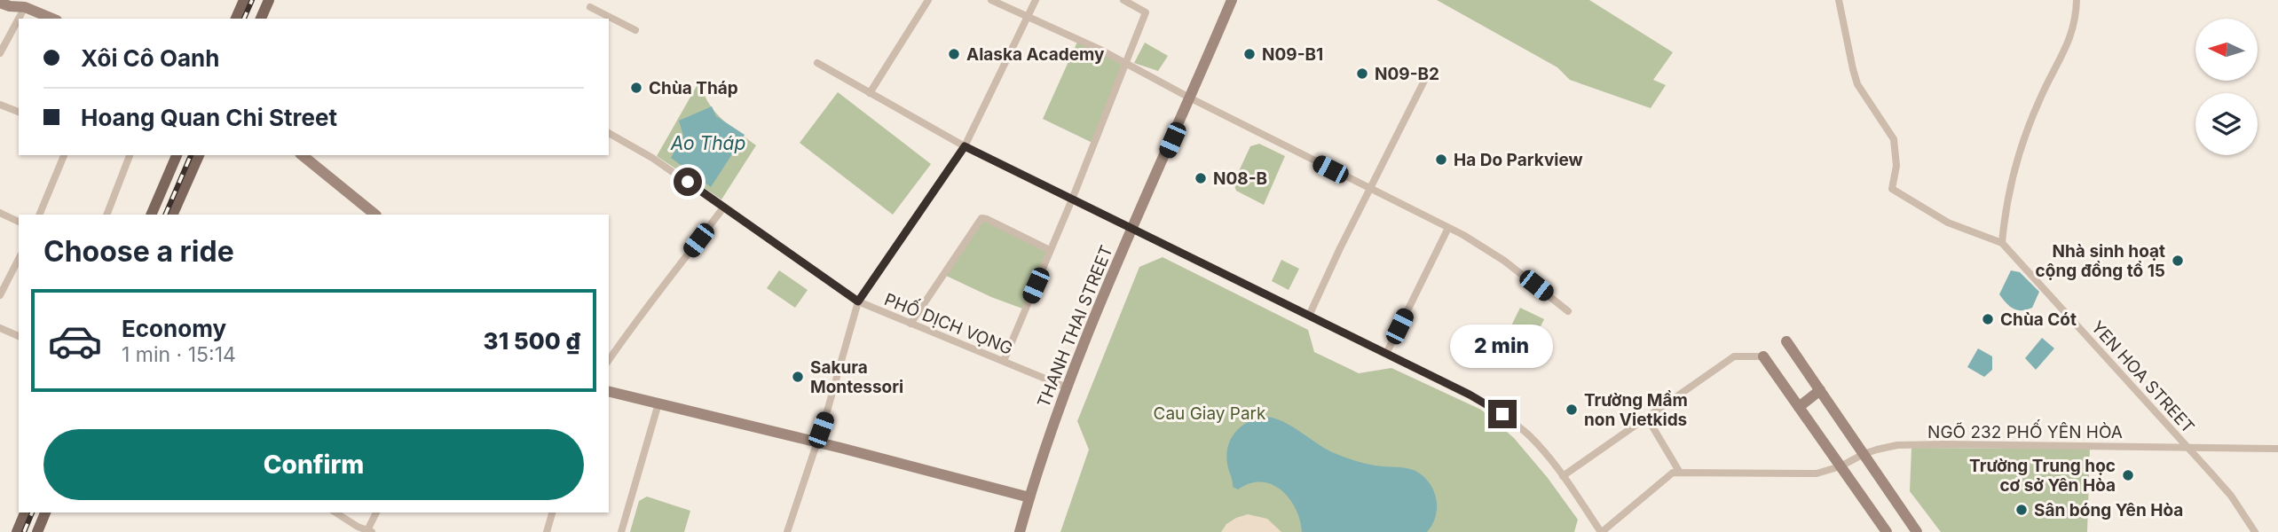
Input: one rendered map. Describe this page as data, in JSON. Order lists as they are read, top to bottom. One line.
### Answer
{"streets":{"street":["PHỐ DỊCH VỌNG","THANH THAI STREET","YEN HOA STREET","NGÕ 232 PHỐ YÊN HÒA"]},"crossings":[["PHỐ DỊCH VỌNG","THANH THAI STREET"],["YEN HOA STREET","NGÕ 232 PHỐ YÊN HÒA"]],"water":["Ao Tháp"],"parks":["Cau Giay Park"],"places":["Alaska Academy","N09-B1","N09-B2","Chùa Tháp","Ha Do Parkview","N08-B","Nhà sinh hoạt cộng đồng tổ 15","Chùa Cót","Sakura Montessori","Trường Mầm non Vietkids","Trường Trung học cơ sở Yên Hòa","Sân bóng Yên Hòa"],"north":"left","page":{"banner":["Xôi Cô Oanh","Hoang Quan Chi Street"],"heading":"Choose a ride","list":[{"name":"Economy","note":"1 min · 15:14","value":"31 500 ₫"}],"bubble":"2 min","buttons":"Confirm"}}
